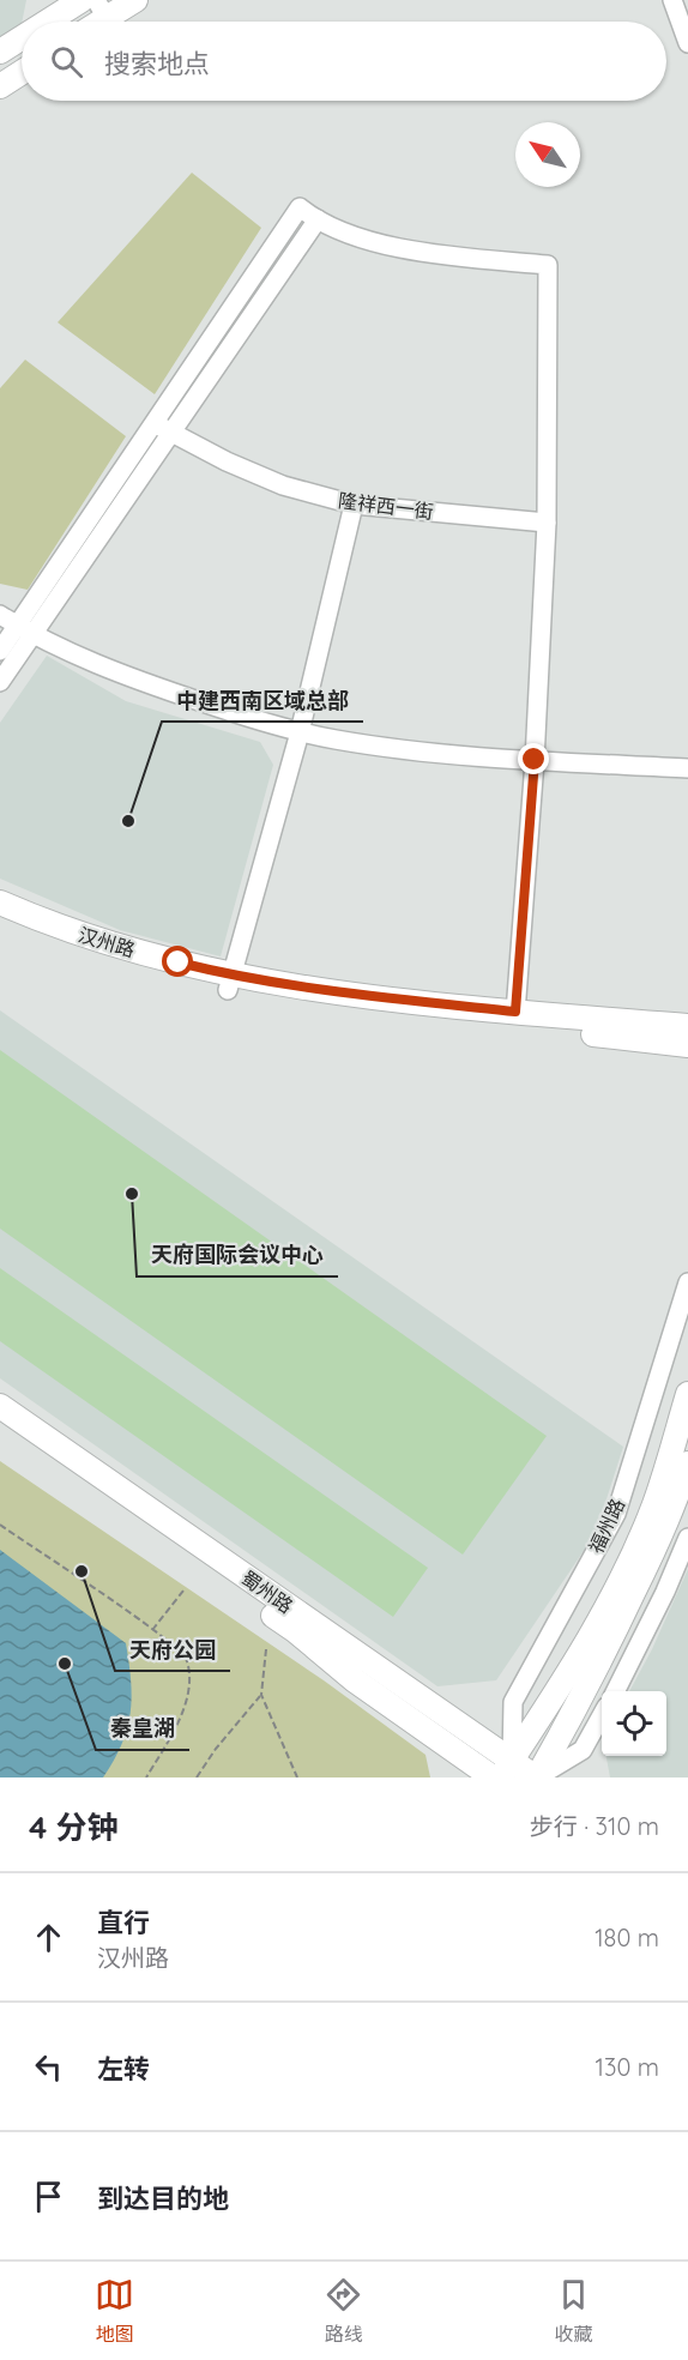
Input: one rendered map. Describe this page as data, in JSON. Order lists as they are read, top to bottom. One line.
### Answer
{"streets":{"main road":["汉州路","福州路","蜀州路"],"street":["隆祥西一街"]},"crossings":[["福州路","蜀州路"]],"places":["中建西南区域总部","天府国际会议中心","天府公园","秦皇湖"],"north":"top left","page":{"search":"搜索地点","heading":["4 分钟","步行 · 310 m"],"list":[["直行","汉州路","180 m"],["左转","130 m"],"到达目的地"],"nav":["地图","路线","收藏"]}}
